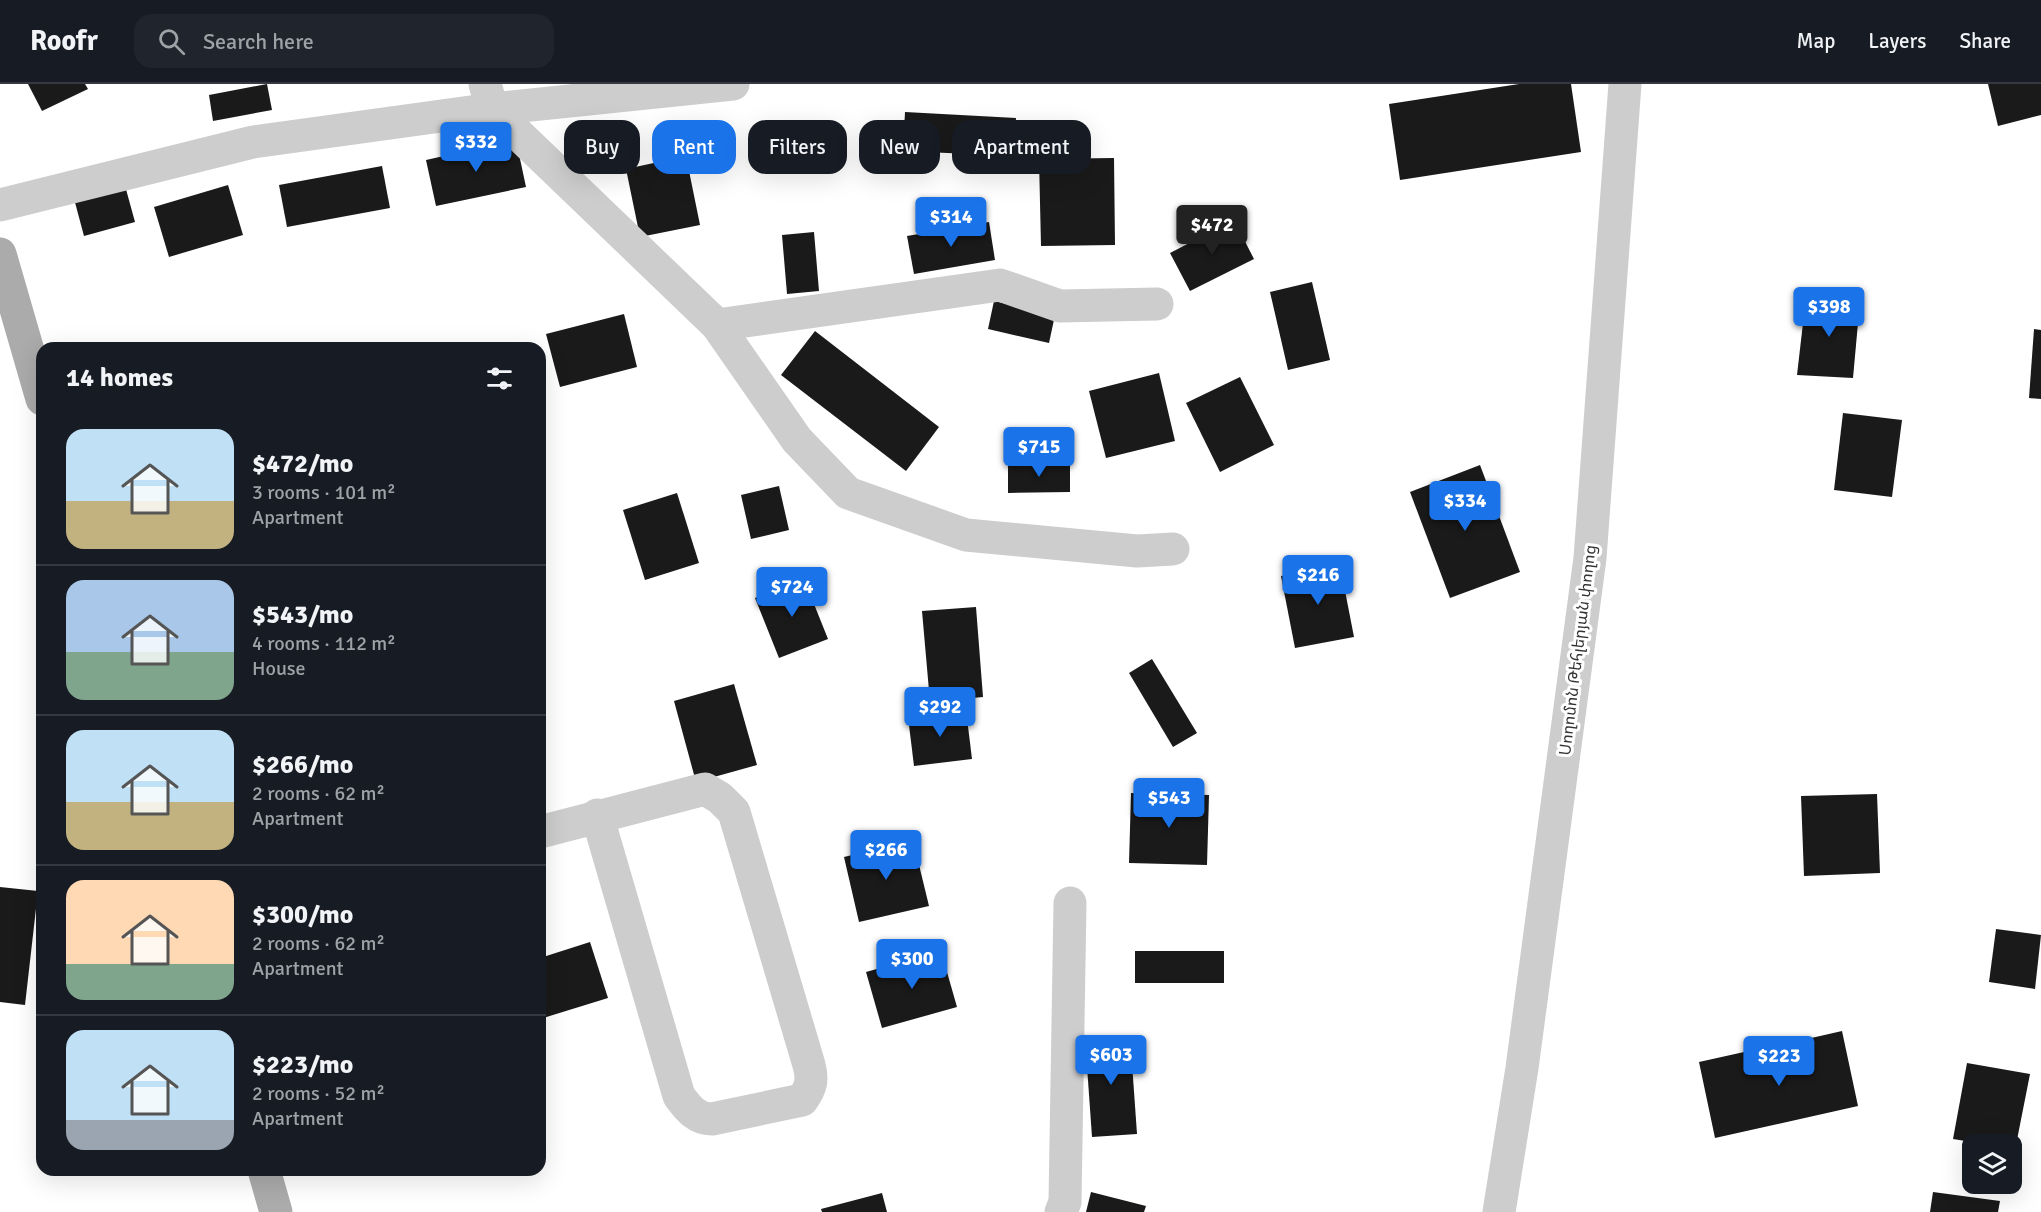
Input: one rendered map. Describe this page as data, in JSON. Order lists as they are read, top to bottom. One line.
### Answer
{"streets":{"street":["Սողոմոն Թեհլերյան փողոց"]},"page":{"header":"Roofr","search":"Search here","nav":["Map","Layers","Share"],"chip":["Buy","Rent","Filters","New","Apartment"],"price":["$332","$314","$472","$398","$715","$334","$216","$724","$292","$543","$266","$300","$603","$223"],"heading":"14 homes","list":[{"name":"$472/mo","note":"3 rooms · 101 m² · Apartment"},{"name":"$543/mo","note":"4 rooms · 112 m² · House"},{"name":"$266/mo","note":"2 rooms · 62 m² · Apartment"},{"name":"$300/mo","note":"2 rooms · 62 m² · Apartment"},{"name":"$223/mo","note":"2 rooms · 52 m² · Apartment"}]}}
